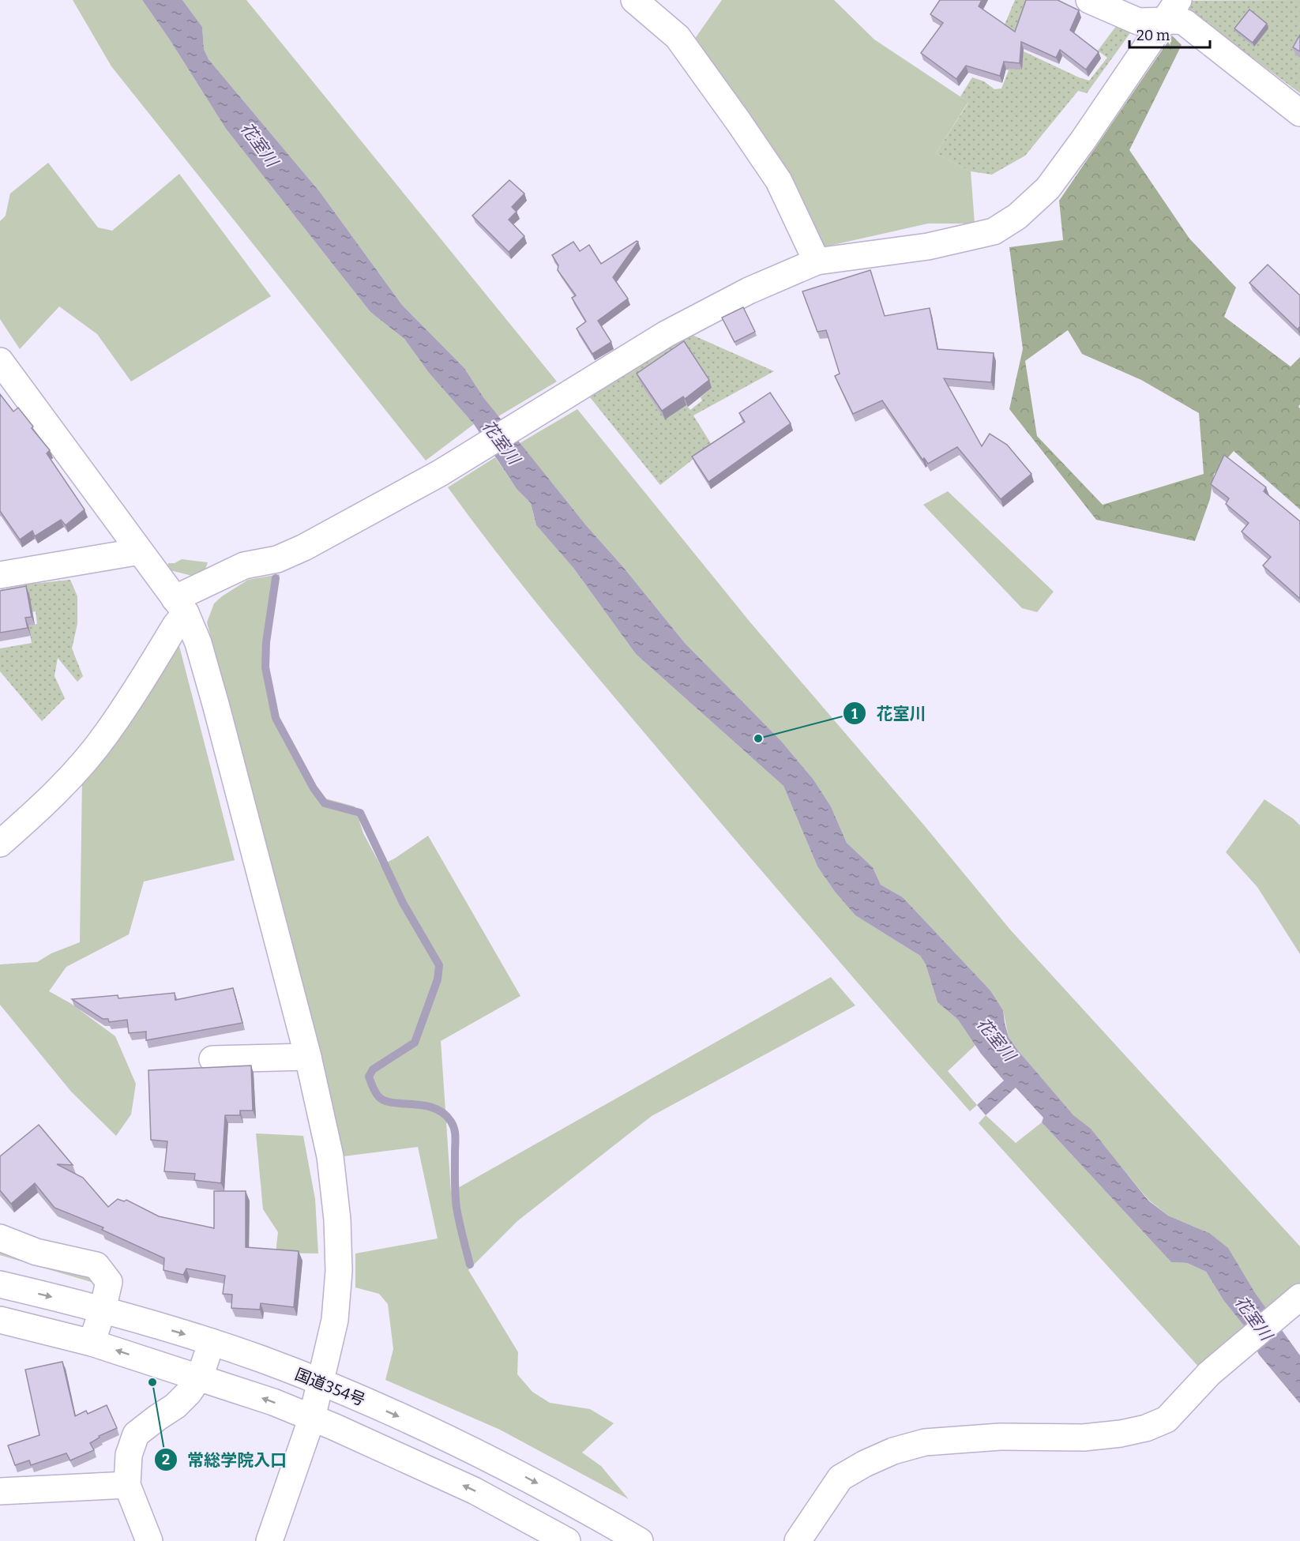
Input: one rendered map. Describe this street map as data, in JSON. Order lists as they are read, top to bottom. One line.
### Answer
{"streets":{"main road":["国道354号"]},"water":["花室川"],"places":["花室川","常総学院入口"],"scale_bar":"20 m"}
